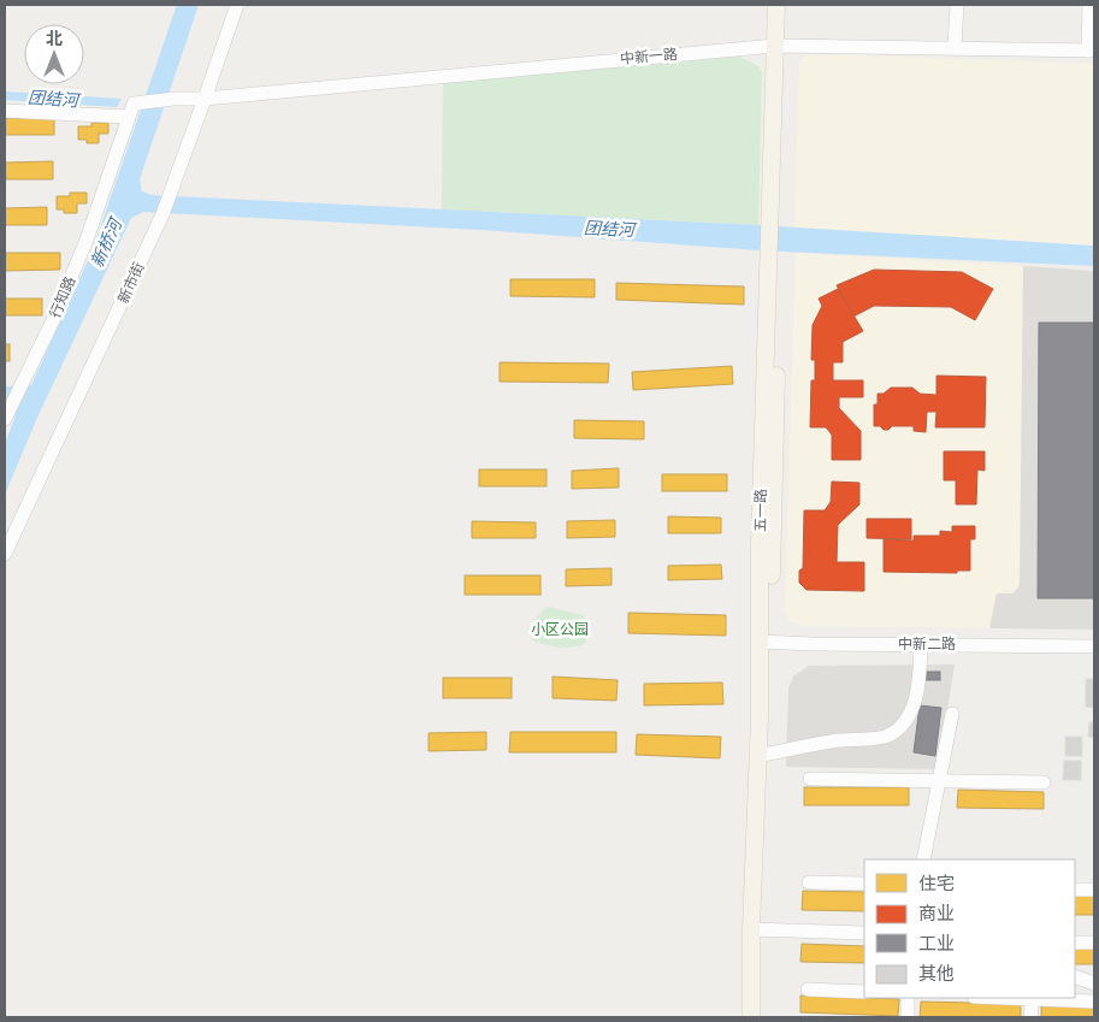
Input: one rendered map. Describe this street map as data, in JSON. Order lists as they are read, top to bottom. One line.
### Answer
{"streets":{"main road":["五一路"],"street":["中新一路","新市街","行知路","中新二路"]},"crossings":[["中新一路","新市街"],["中新一路","行知路"],["中新一路","五一路"],["五一路","中新二路"]],"water":["团结河","新桥河"],"parks":["小区公园"],"legend":["住宅","商业","工业","其他"],"north":"top"}
